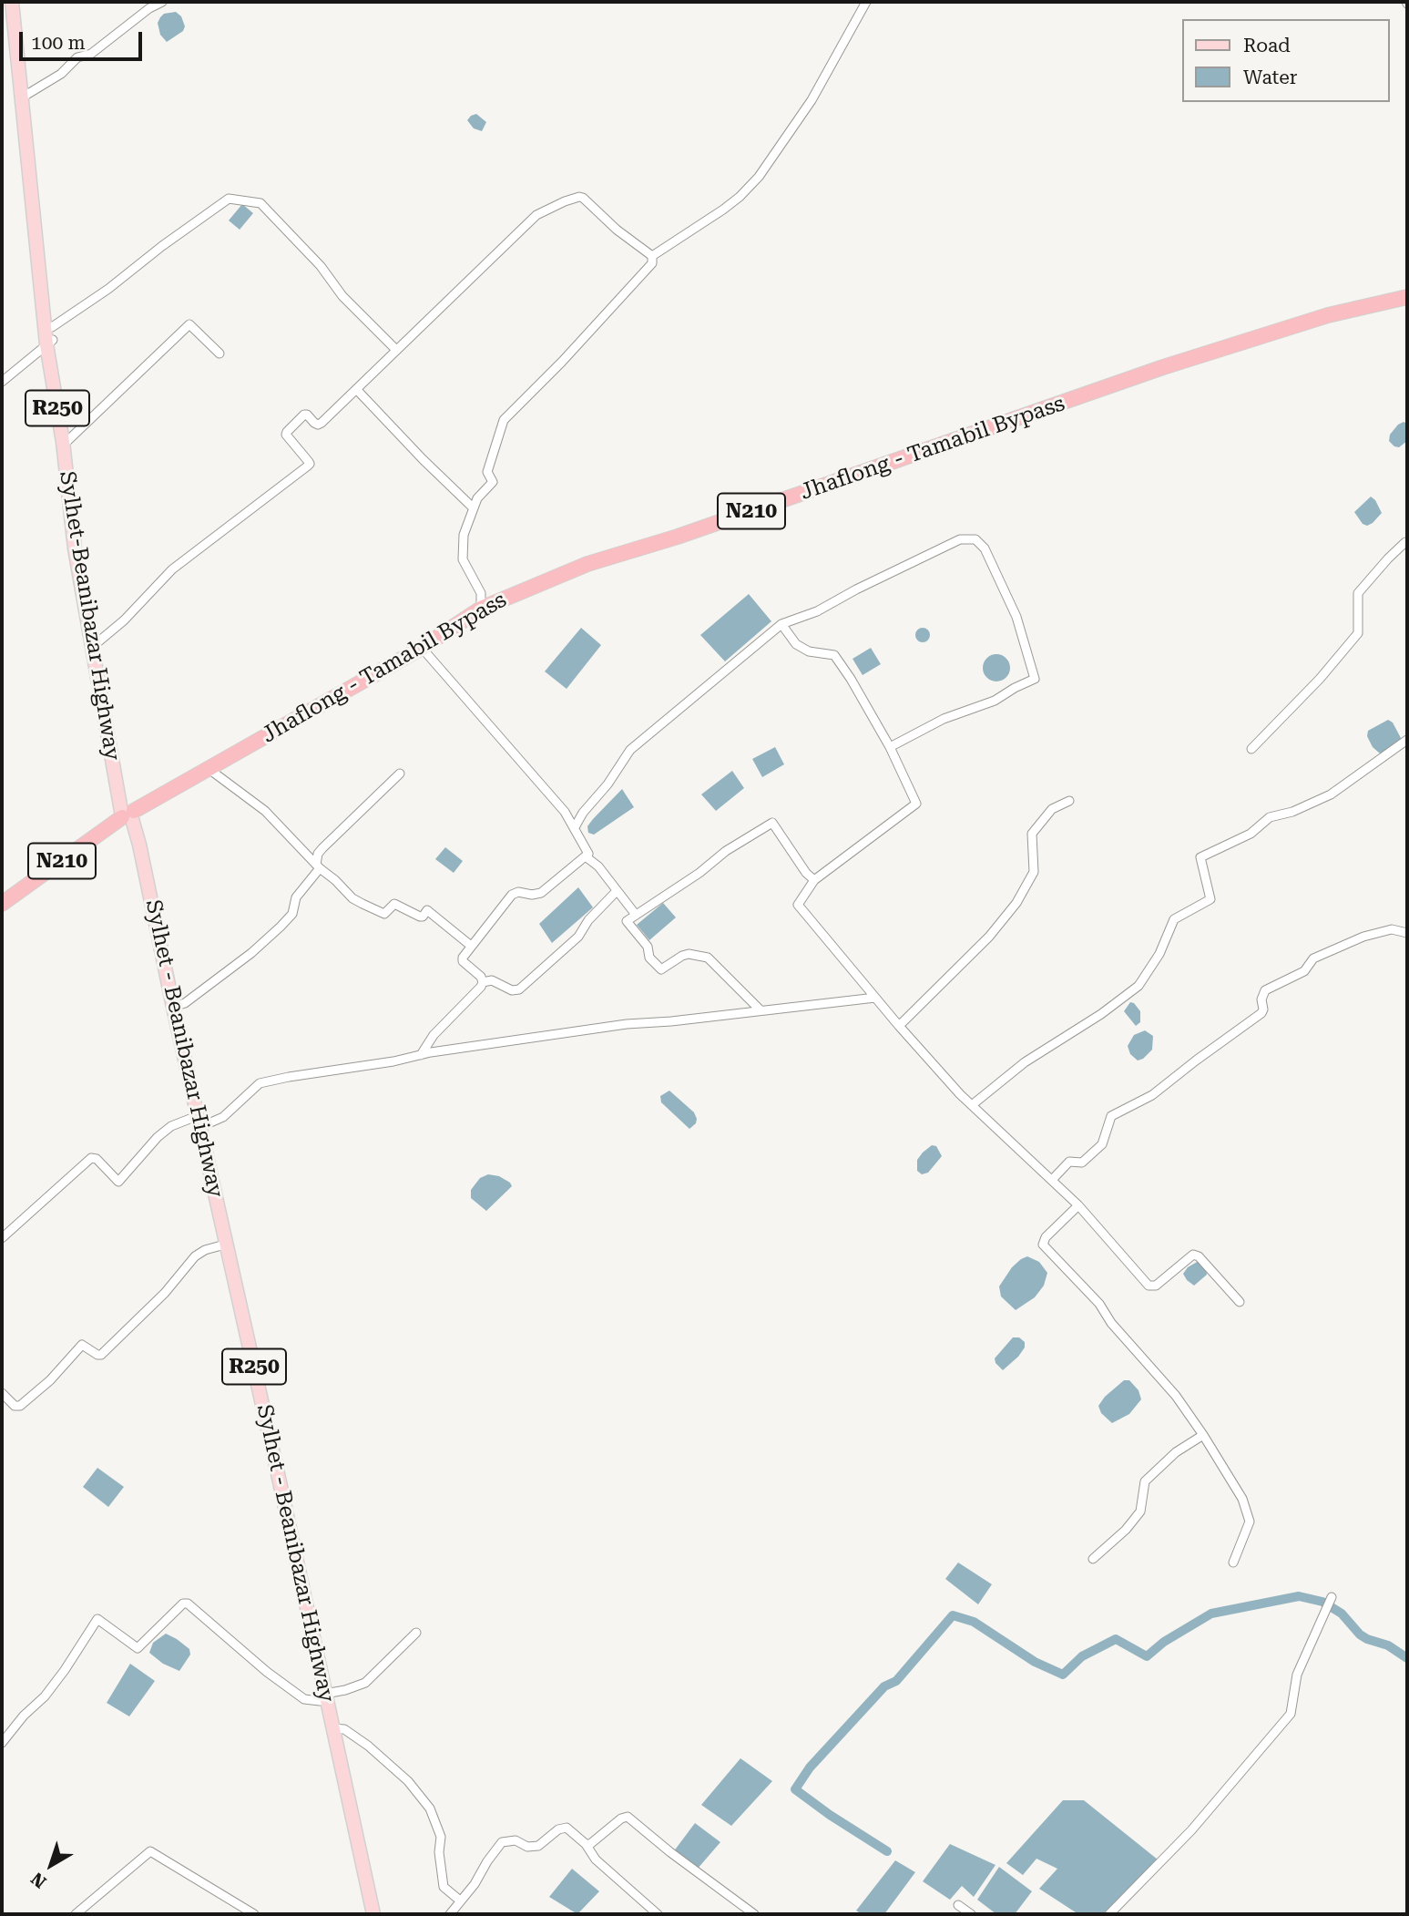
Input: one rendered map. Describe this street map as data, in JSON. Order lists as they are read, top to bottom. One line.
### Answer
{"streets":{"highway":["Jhaflong - Tamabil Bypass","N210"],"main road":["R250","Sylhet-Beanibazar Highway","Sylhet - Beanibazar Highway"]},"crossings":[["Jhaflong - Tamabil Bypass","Sylhet-Beanibazar Highway"],["Jhaflong - Tamabil Bypass","Sylhet - Beanibazar Highway"],["Sylhet-Beanibazar Highway","Sylhet - Beanibazar Highway"]],"legend":["Road","Water"],"scale_bar":"100 m","north":"bottom left"}
